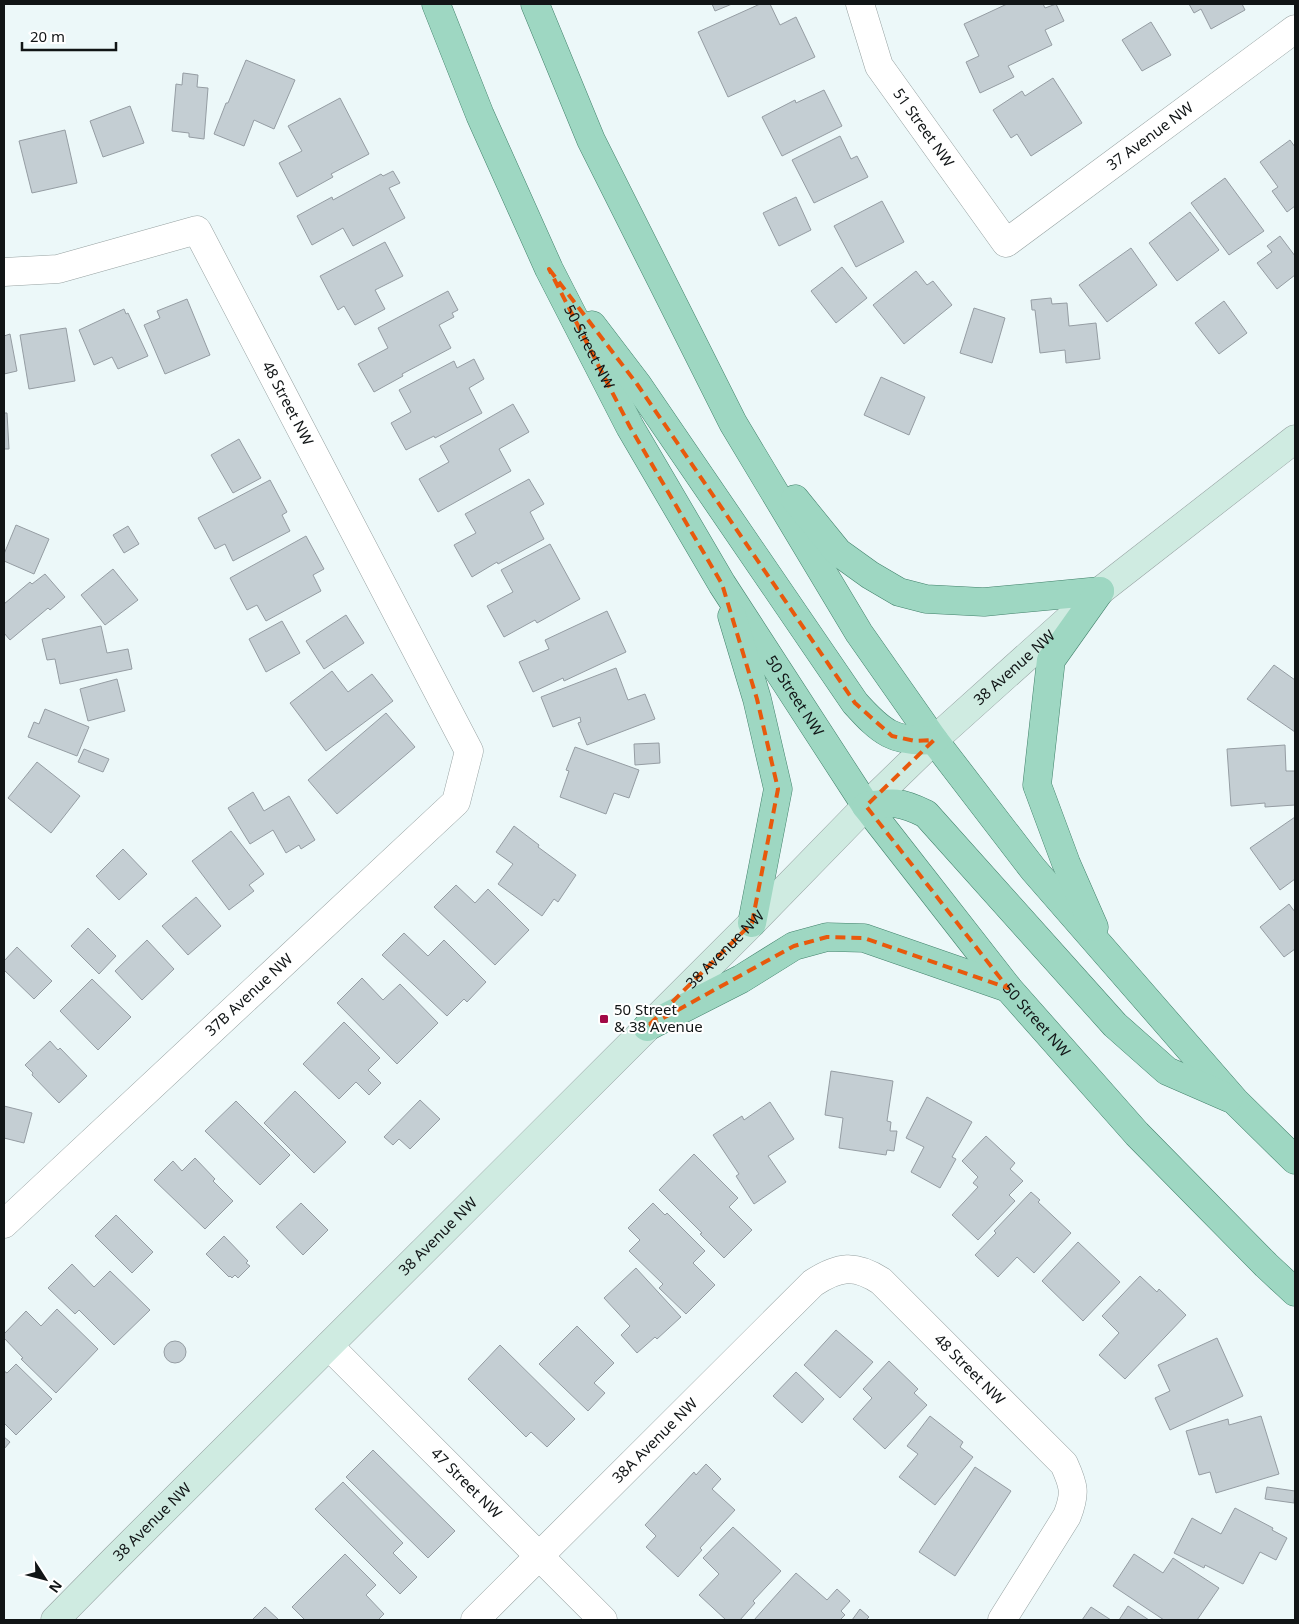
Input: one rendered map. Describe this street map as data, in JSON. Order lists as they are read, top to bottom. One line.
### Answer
{"streets":{"main road":["50 Street NW"],"street":["51 Street NW","37 Avenue NW","48 Street NW","38 Avenue NW","37B Avenue NW","38A Avenue NW","47 Street NW"]},"crossings":[["51 Street NW","37 Avenue NW"],["50 Street NW","38 Avenue NW"],["48 Street NW","37B Avenue NW"],["48 Street NW","38A Avenue NW"],["38 Avenue NW","47 Street NW"],["38A Avenue NW","47 Street NW"]],"places":{"transit":["50 Street & 38 Avenue"]},"scale_bar":"20 m","north":"bottom right"}
